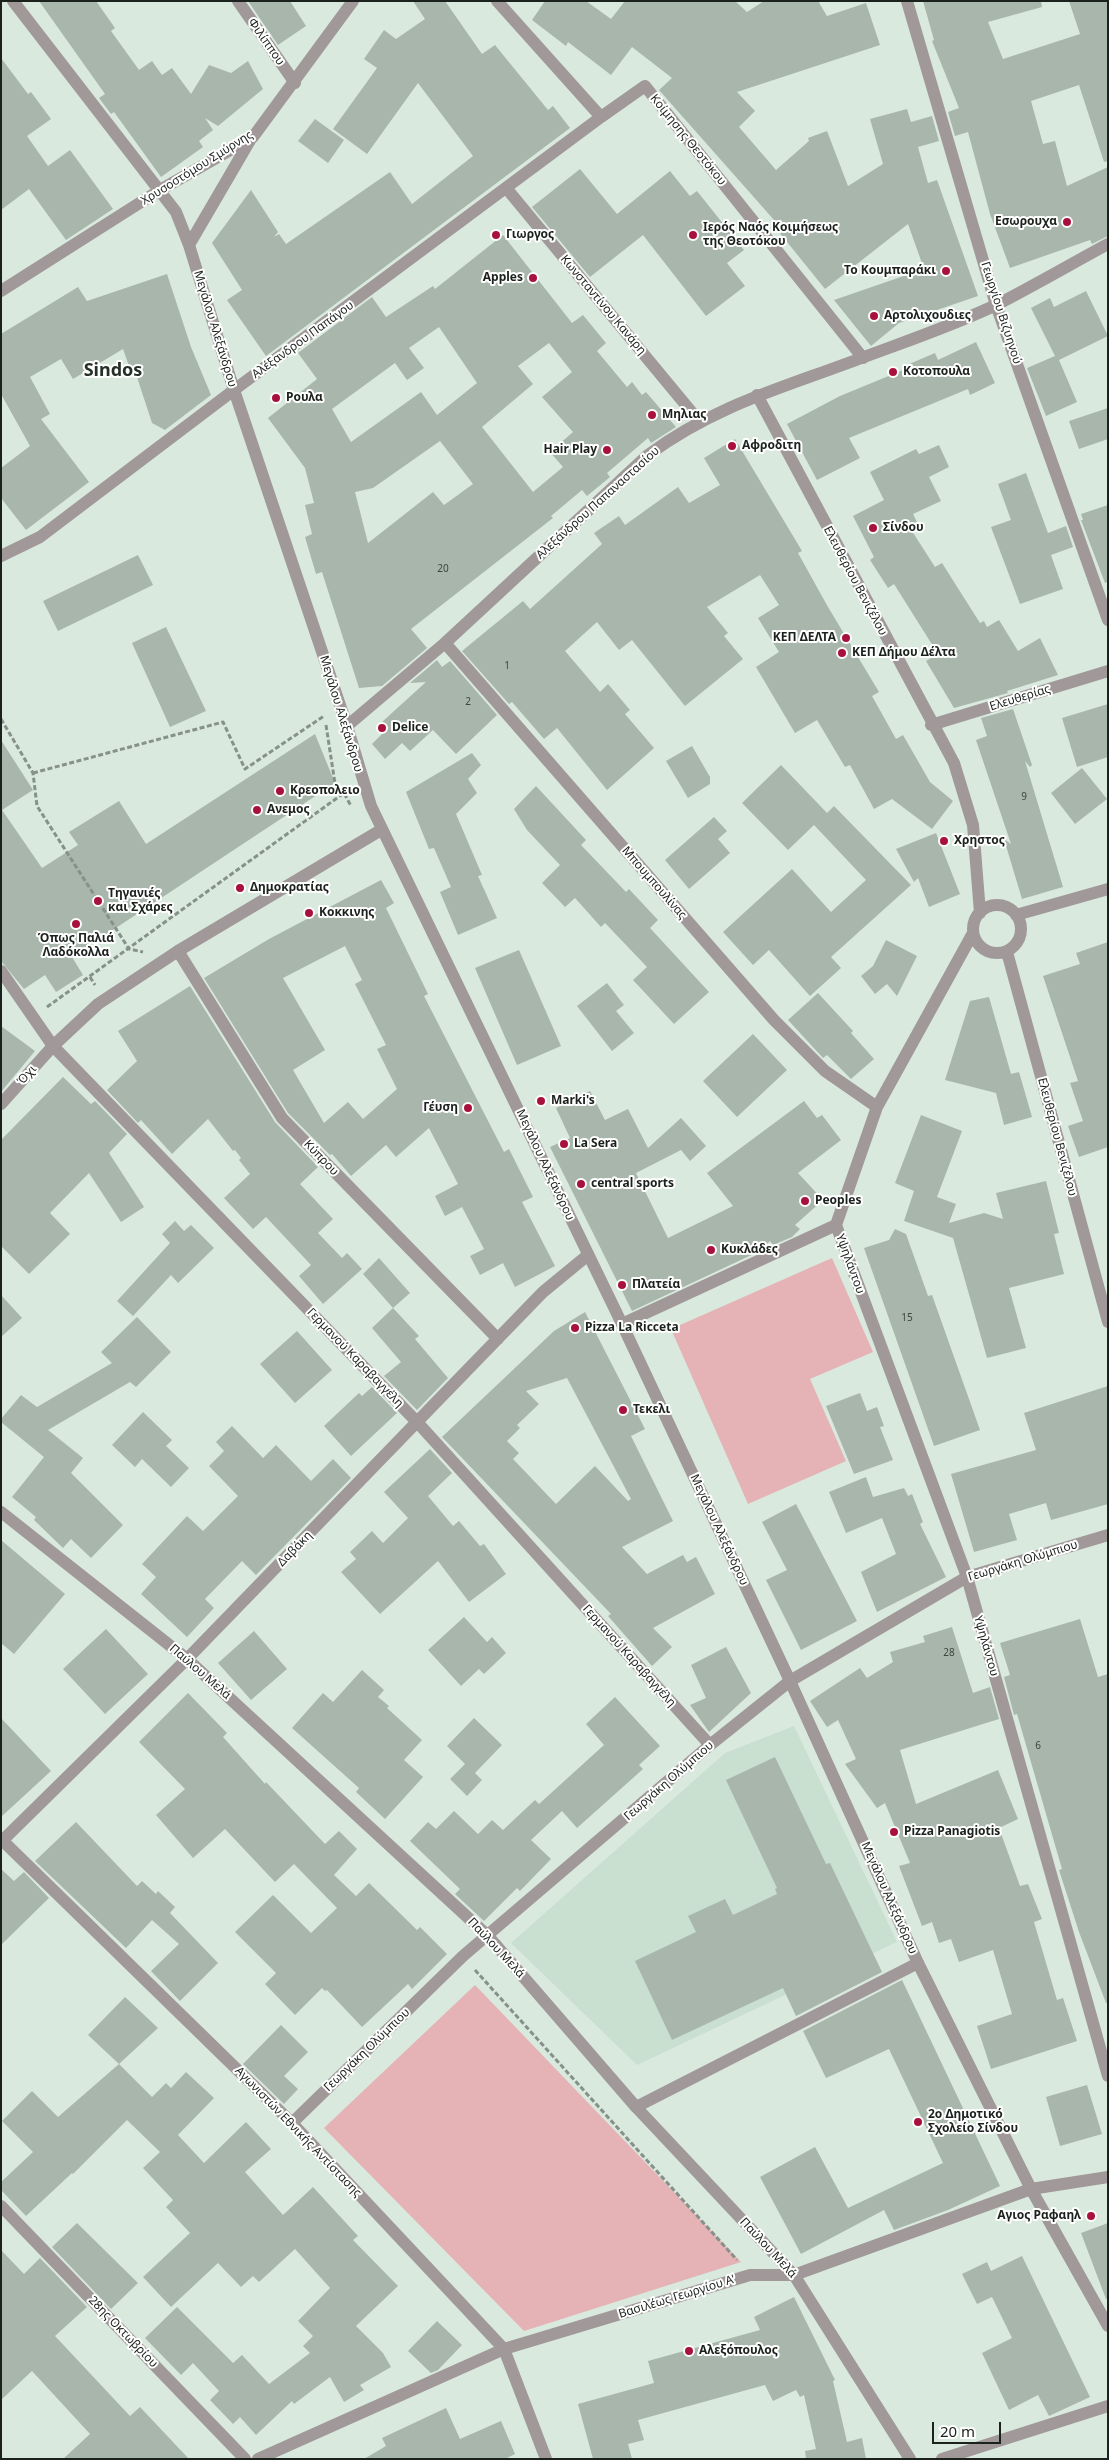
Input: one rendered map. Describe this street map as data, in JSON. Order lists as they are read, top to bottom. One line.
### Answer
{"streets":{"street":["Φιλίππου","Κοίμησης Θεοτόκου","Χρυσοστόμου Σμύρνης","Κωνσταντίνου Κανάρη","Γεωργίου Βιζυηνού","Μεγάλου Αλεξάνδρου","Αλέξανδρου Παπάγου","Αλεξάνδρου Παπαναστασίου","Ελευθερίου Βενιζέλου","Ελευθερίας","Μπουμπουλίνας","Όχι","Κύπρου","Υψηλάντου","Γερμανού Καραβαγγέλη","Δαβάκη","Γεωργάκη Ολύμπιου","Παύλου Μελά","Αγωνιστών Εθνικής Αντίστασης","Βασιλέως Γεωργίου Α'","28ης Οκτωβρίου"]},"crossings":[["Φιλίππου","Χρυσοστόμου Σμύρνης"],["Κοίμησης Θεοτόκου","Αλέξανδρου Παπάγου"],["Κοίμησης Θεοτόκου","Αλεξάνδρου Παπαναστασίου"],["Χρυσοστόμου Σμύρνης","Μεγάλου Αλεξάνδρου"],["Κωνσταντίνου Κανάρη","Αλέξανδρου Παπάγου"],["Κωνσταντίνου Κανάρη","Αλεξάνδρου Παπαναστασίου"],["Γεωργίου Βιζυηνού","Αλεξάνδρου Παπαναστασίου"],["Μεγάλου Αλεξάνδρου","Αλέξανδρου Παπάγου"],["Μεγάλου Αλεξάνδρου","Αλεξάνδρου Παπαναστασίου"],["Μεγάλου Αλεξάνδρου","Υψηλάντου"],["Μεγάλου Αλεξάνδρου","Δαβάκη"],["Μεγάλου Αλεξάνδρου","Γεωργάκη Ολύμπιου"],["Μεγάλου Αλεξάνδρου","Βασιλέως Γεωργίου Α'"],["Αλεξάνδρου Παπαναστασίου","Ελευθερίου Βενιζέλου"],["Αλεξάνδρου Παπαναστασίου","Μπουμπουλίνας"],["Ελευθερίου Βενιζέλου","Ελευθερίας"],["Ελευθερίου Βενιζέλου","Υψηλάντου"],["Μπουμπουλίνας","Υψηλάντου"],["Όχι","Γερμανού Καραβαγγέλη"],["Κύπρου","Δαβάκη"],["Υψηλάντου","Γεωργάκη Ολύμπιου"],["Γερμανού Καραβαγγέλη","Δαβάκη"],["Γερμανού Καραβαγγέλη","Γεωργάκη Ολύμπιου"],["Δαβάκη","Παύλου Μελά"],["Δαβάκη","Αγωνιστών Εθνικής Αντίστασης"],["Γεωργάκη Ολύμπιου","Παύλου Μελά"],["Γεωργάκη Ολύμπιου","Αγωνιστών Εθνικής Αντίστασης"],["Παύλου Μελά","Βασιλέως Γεωργίου Α'"],["Αγωνιστών Εθνικής Αντίστασης","Βασιλέως Γεωργίου Α'"]],"districts":["Sindos"],"places":["Εσωρουχα","Γιωργος","Ιερός Ναός Κοιμήσεως της Θεοτόκου","Το Κουμπαράκι","Apples","Αρτολιχουδιες","Κοτοπουλα","Ρουλα","Μηλιας","Αφροδιτη","Hair Play","Σίνδου","ΚΕΠ ΔΕΛΤΑ","ΚΕΠ Δήμου Δέλτα","Delice","Κρεοπολειο","Ανεμος","Χρηστος","Δημοκρατίας","Τηγανιές και Σχάρες","Κοκκινης","Όπως Παλιά Λαδόκολλα","Marki's","Γέυση","La Sera","central sports","Peoples","Κυκλάδες","Πλατεία","Pizza La Ricceta","Τεκελι","Pizza Panagiotis","2o Δημοτικό Σχολείο Σίνδου","Αγιος Ραφαηλ","Αλεξόπουλος"],"house_numbers":["20","1","2","9","15","28","6"],"scale_bar":"20 m"}
